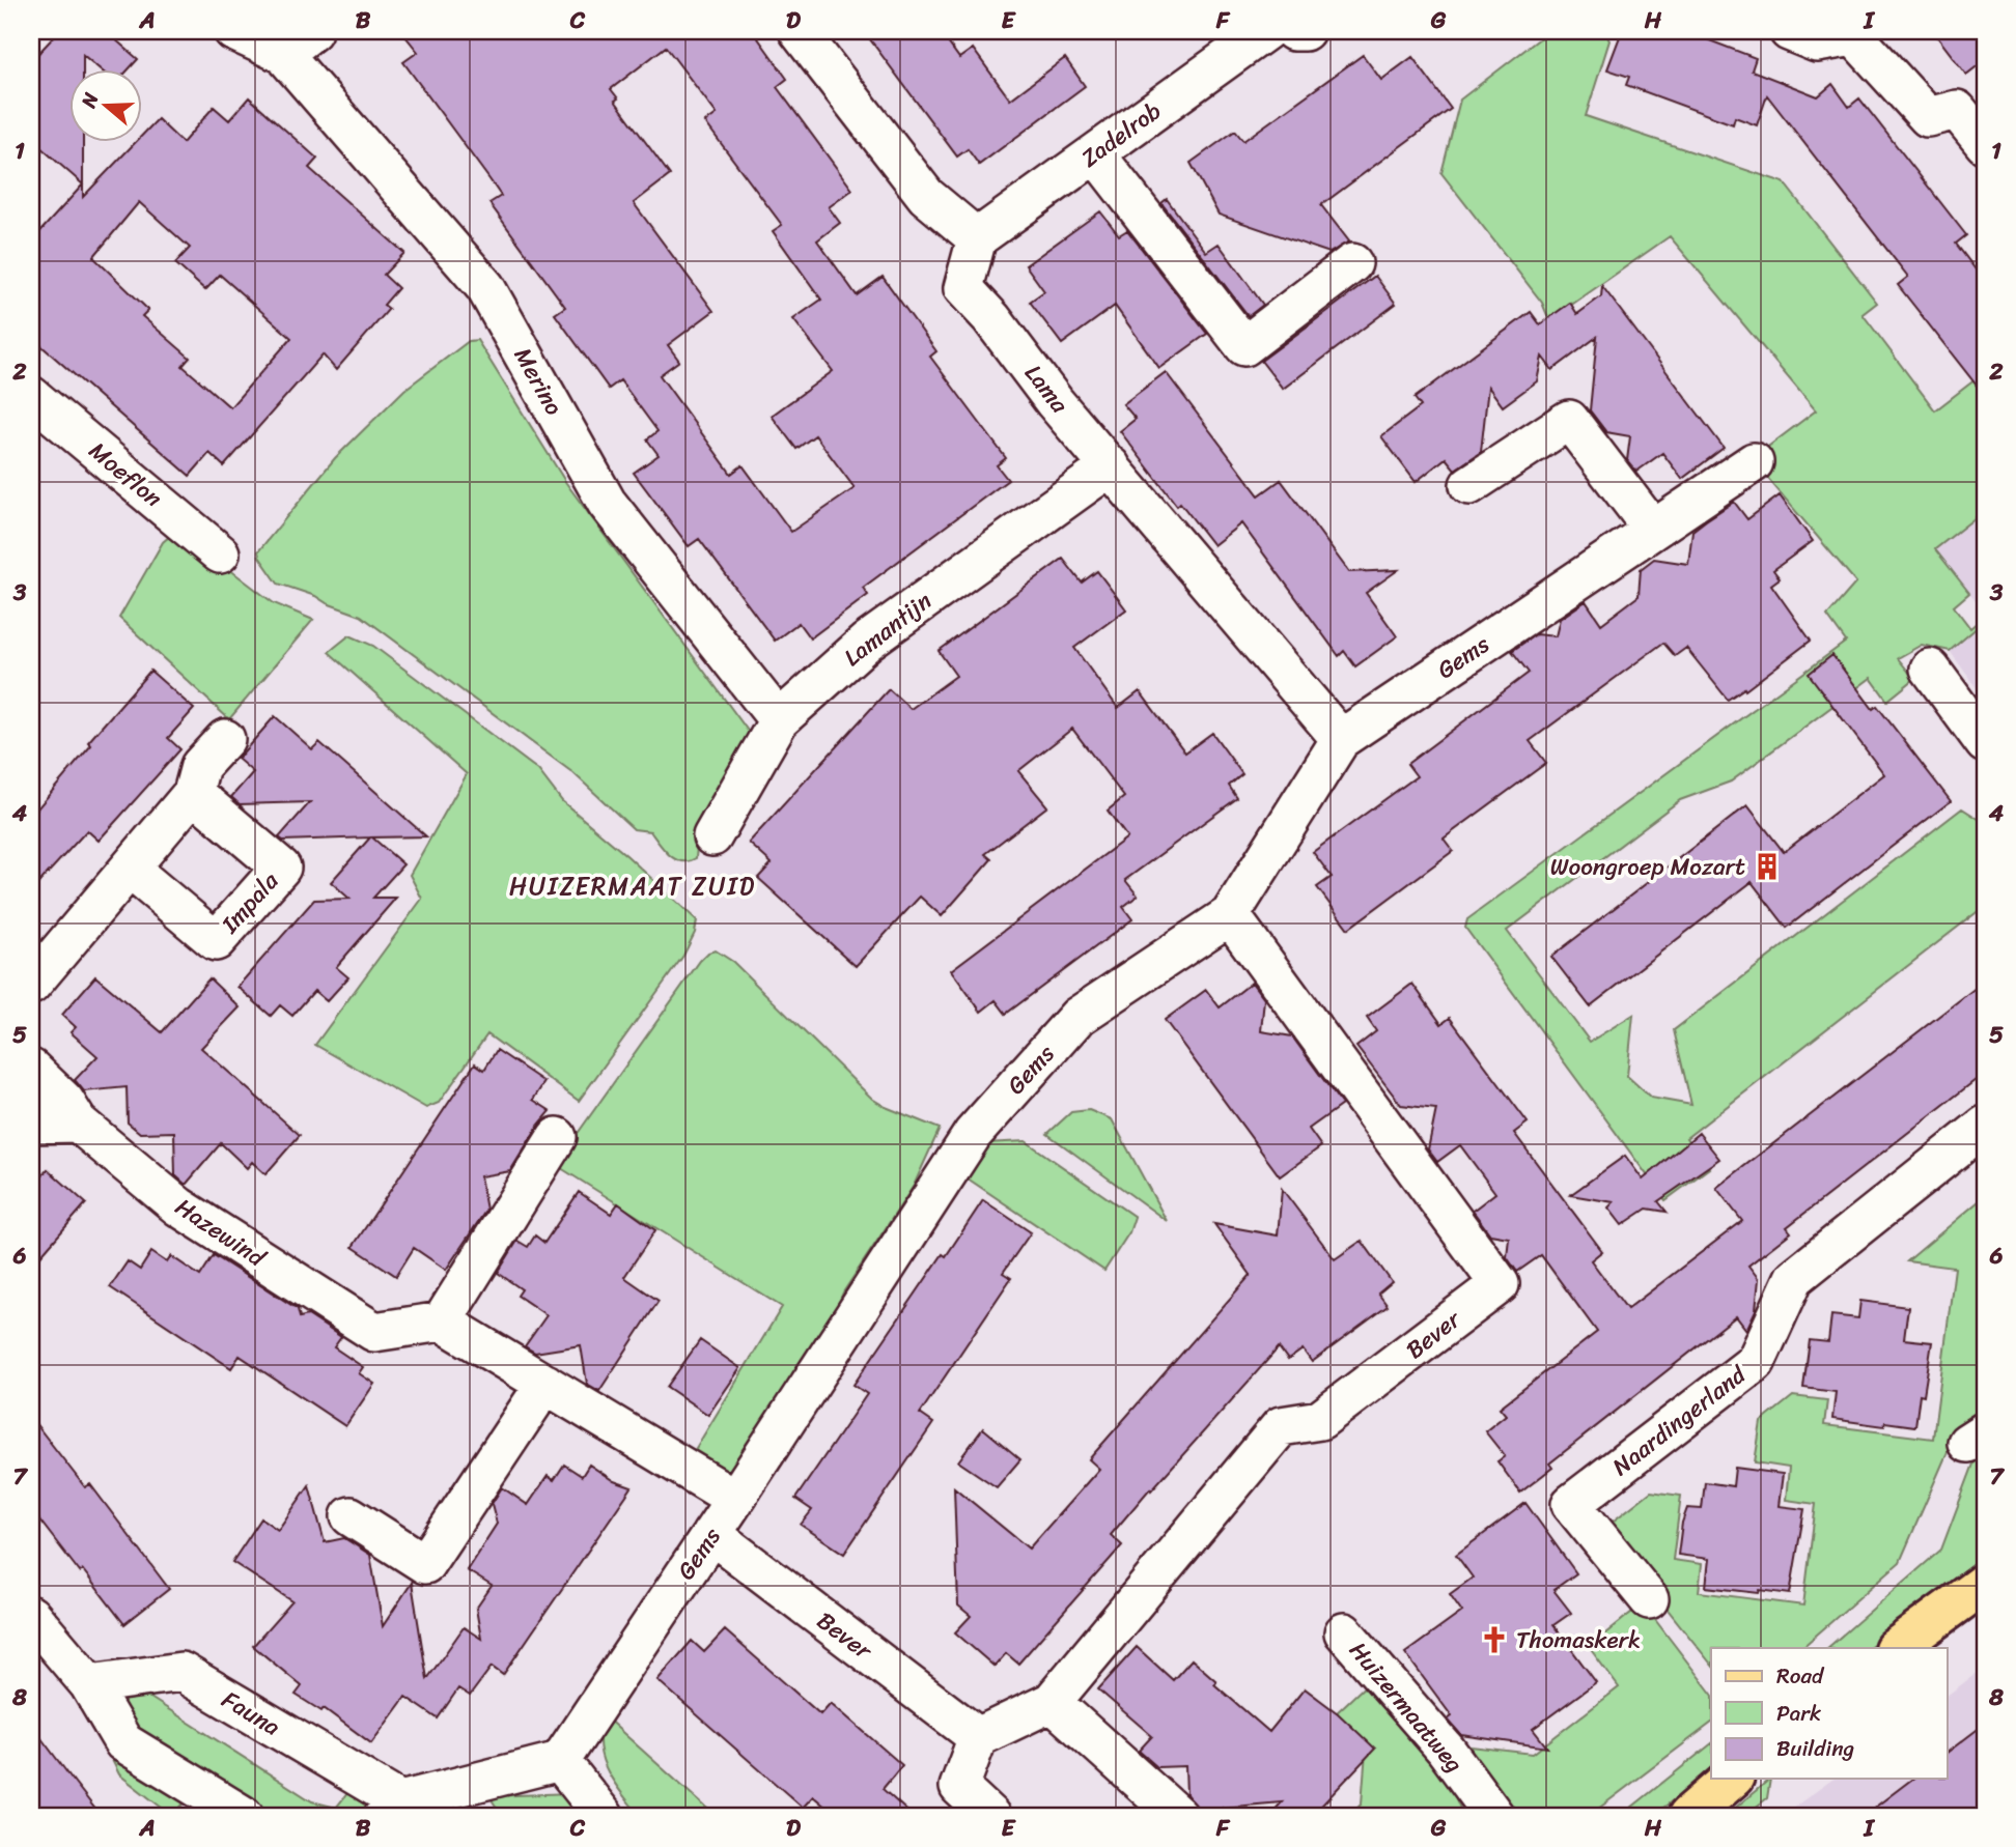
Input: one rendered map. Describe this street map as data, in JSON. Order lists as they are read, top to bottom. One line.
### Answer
{"streets":{"street":["Zadelrob","Merino","Lama","Moeflon","Lamantijn","Gems","Impala","Hazewind","Bever","Naardingerland","Huizermaatweg","Fauna"]},"crossings":[["Zadelrob","Lama"],["Merino","Lamantijn"],["Lama","Lamantijn"],["Lama","Gems"],["Gems","Bever"],["Gems","Fauna"]],"districts":["HUIZERMAAT ZUID"],"places":{"building":["Woongroep Mozart"],"church":["Thomaskerk"]},"legend":["Road","Park","Building"],"north":"left","grid":{"columns":["A","B","C","D","E","F","G","H","I"],"rows":["1","2","3","4","5","6","7","8"]}}
